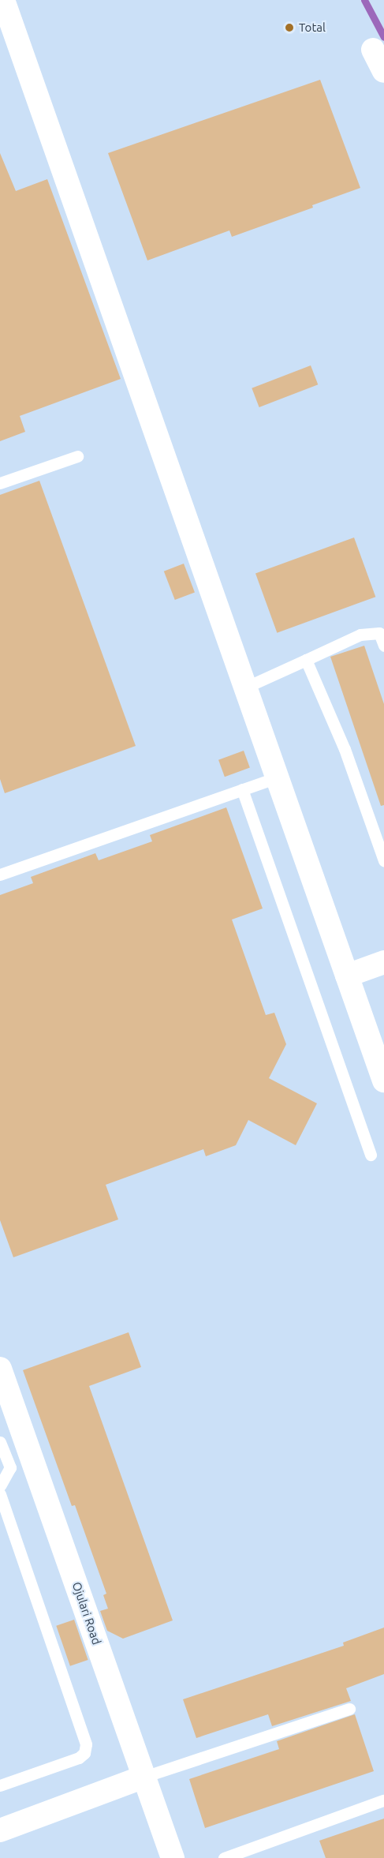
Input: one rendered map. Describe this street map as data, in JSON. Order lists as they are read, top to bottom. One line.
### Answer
{"streets":{"street":["Ojulari Road"]},"places":["Total"]}
